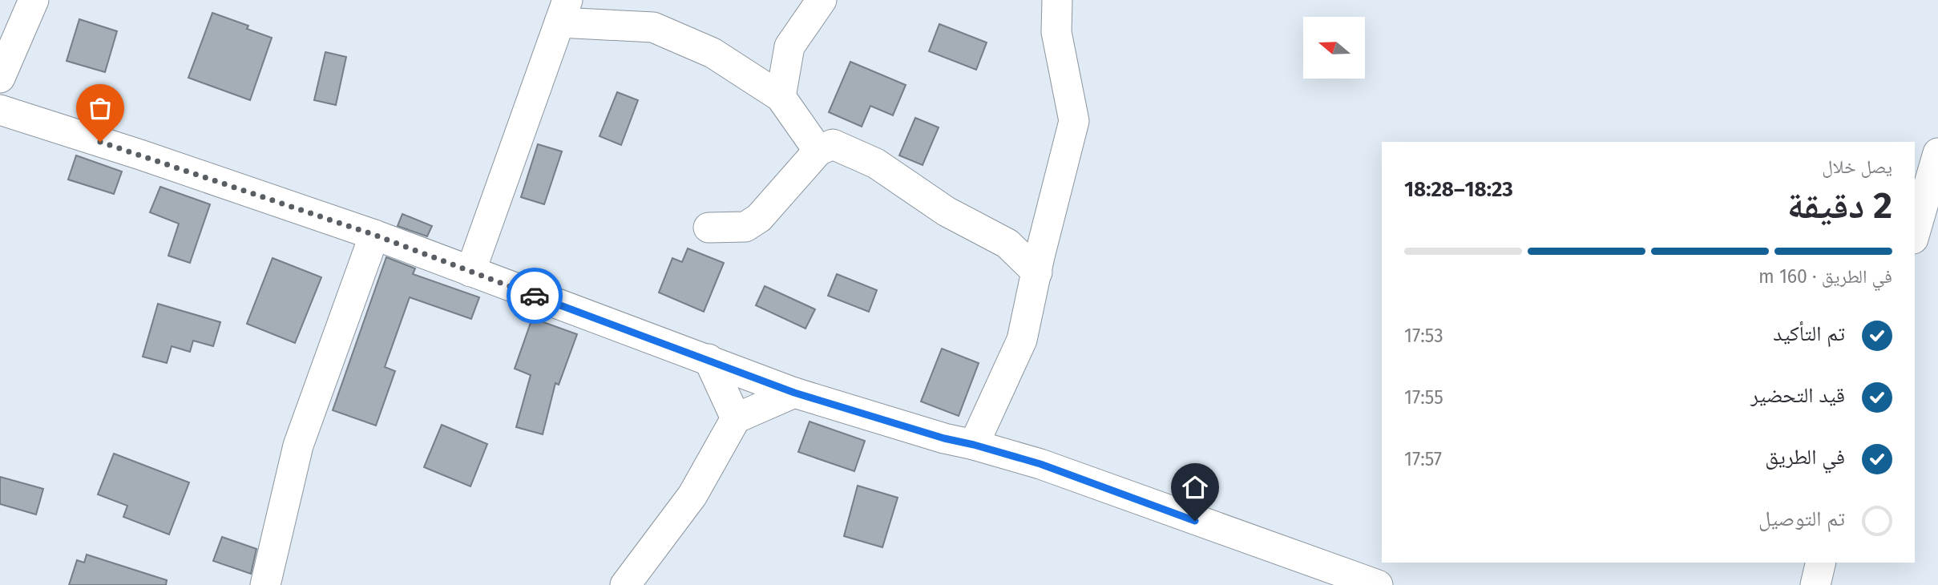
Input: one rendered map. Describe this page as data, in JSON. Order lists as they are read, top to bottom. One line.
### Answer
{"north":"left","page":{"heading":["2 دقيقة","يصل خلال","18:23–18:28"],"bar":"في الطريق · 160 m","list":[["تم التأكيد","17:53"],["قيد التحضير","17:55"],["في الطريق","17:57"],"تم التوصيل"]}}
